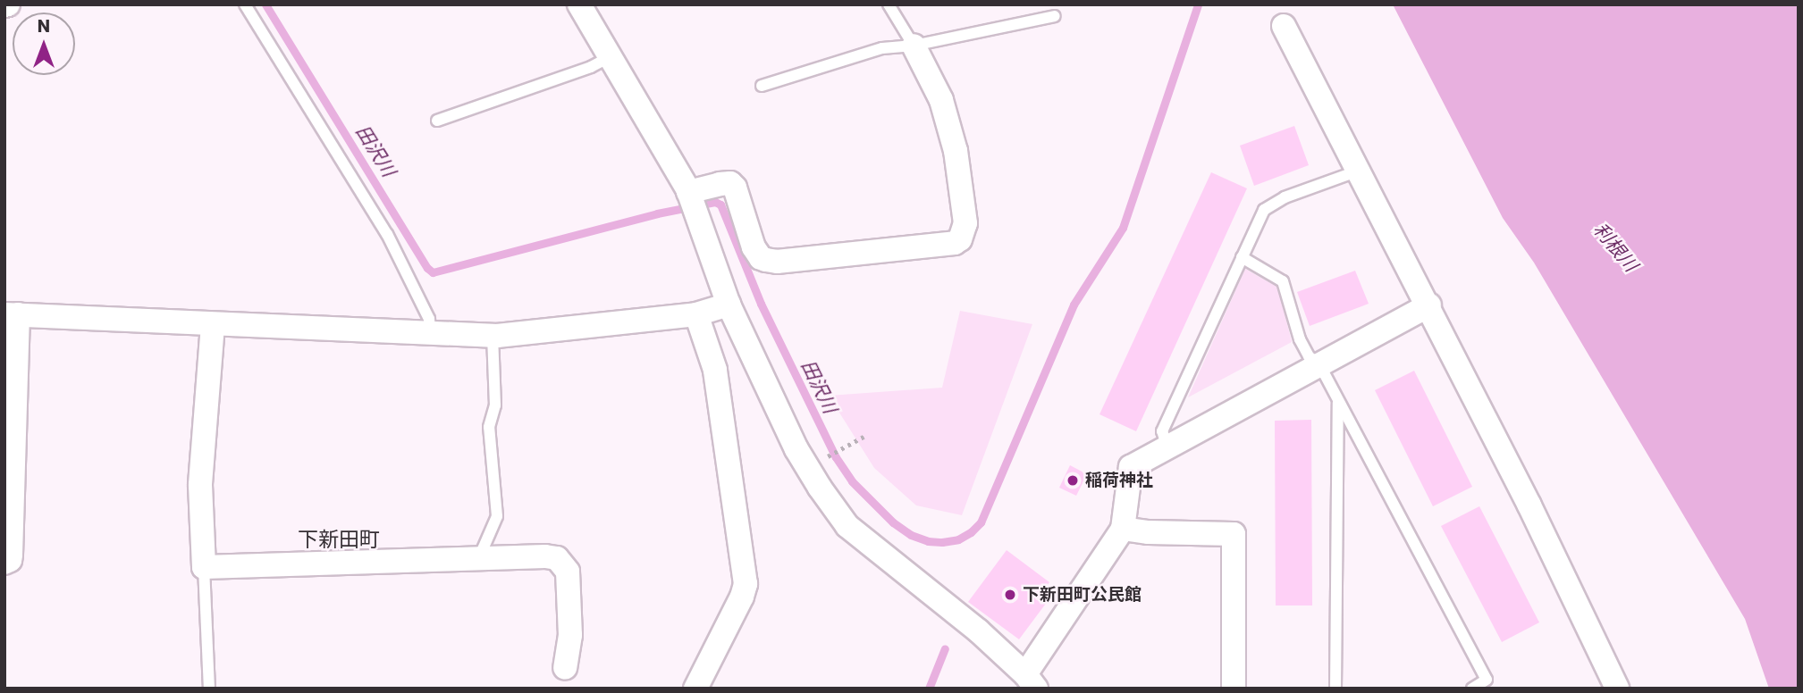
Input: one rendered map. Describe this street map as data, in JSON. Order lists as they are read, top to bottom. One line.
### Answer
{"districts":["下新田町"],"water":["田沢川","利根川"],"places":["稲荷神社","下新田町公民館"],"north":"top"}
